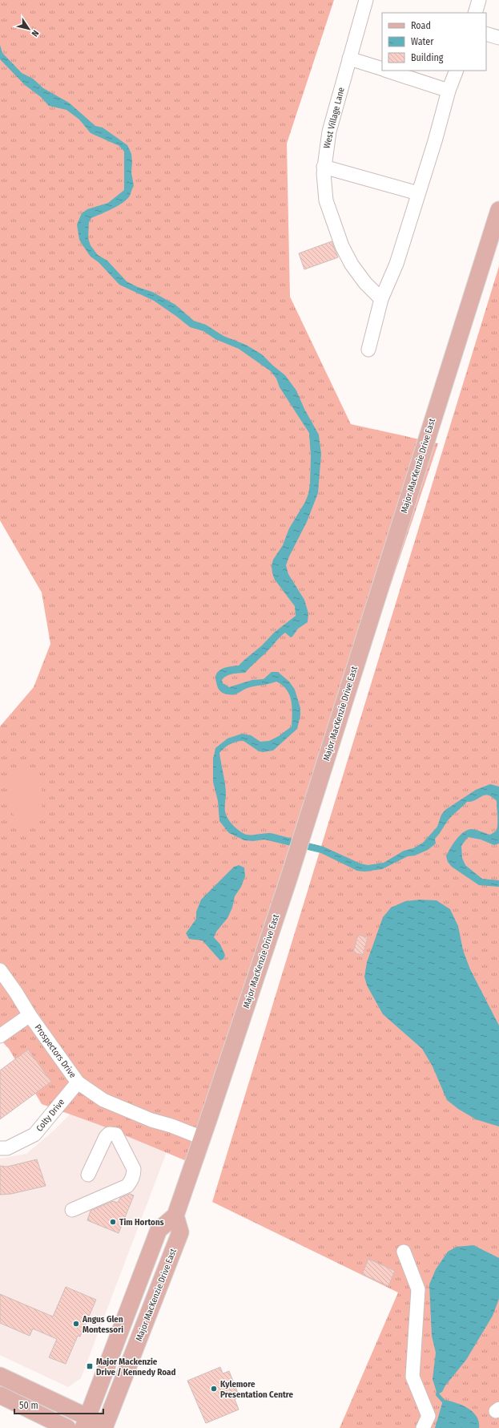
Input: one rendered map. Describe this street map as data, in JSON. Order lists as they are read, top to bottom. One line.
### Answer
{"streets":{"main road":["Major MacKenzie Drive East"],"street":["West Village Lane","Prospectors Drive","Colty Drive"]},"crossings":[["Major MacKenzie Drive East","Prospectors Drive"],["Prospectors Drive","Colty Drive"]],"places":{"other":["Tim Hortons","Angus Glen Montessori","Kylemore Presentation Centre"],"transit":["Major Mackenzie Drive / Kennedy Road"]},"legend":["Road","Water","Building"],"scale_bar":"50 m","north":"bottom right"}
